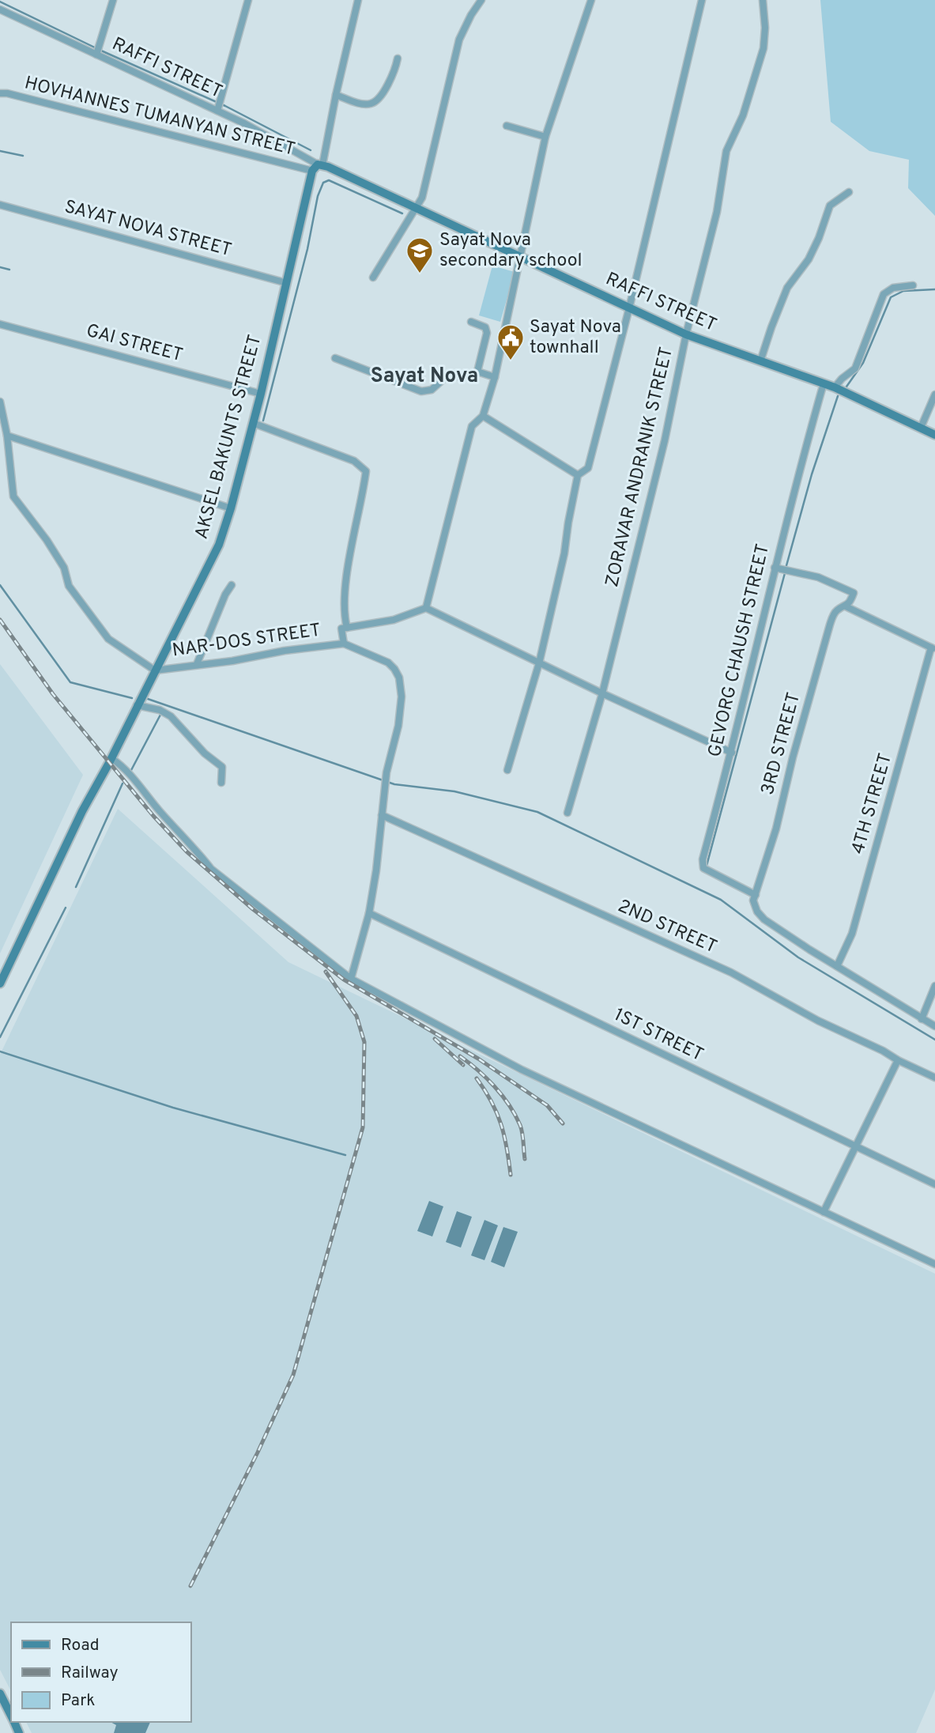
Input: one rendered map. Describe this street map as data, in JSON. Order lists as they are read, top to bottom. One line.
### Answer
{"streets":{"main road":["RAFFI STREET","AKSEL BAKUNTS STREET"],"street":["HOVHANNES TUMANYAN STREET","SAYAT NOVA STREET","GAI STREET","ZORAVAR ANDRANIK STREET","NAR-DOS STREET","GEVORG CHAUSH STREET","3RD STREET","4TH STREET","2ND STREET","1ST STREET"]},"crossings":[["RAFFI STREET","HOVHANNES TUMANYAN STREET"],["RAFFI STREET","AKSEL BAKUNTS STREET"],["RAFFI STREET","ZORAVAR ANDRANIK STREET"],["RAFFI STREET","GEVORG CHAUSH STREET"],["HOVHANNES TUMANYAN STREET","AKSEL BAKUNTS STREET"],["SAYAT NOVA STREET","AKSEL BAKUNTS STREET"],["GAI STREET","AKSEL BAKUNTS STREET"],["AKSEL BAKUNTS STREET","NAR-DOS STREET"],["GEVORG CHAUSH STREET","3RD STREET"]],"districts":["Sayat Nova"],"places":{"school or university":["Sayat Nova secondary school"],"public building":["Sayat Nova townhall"]},"legend":["Road","Railway","Park"]}
